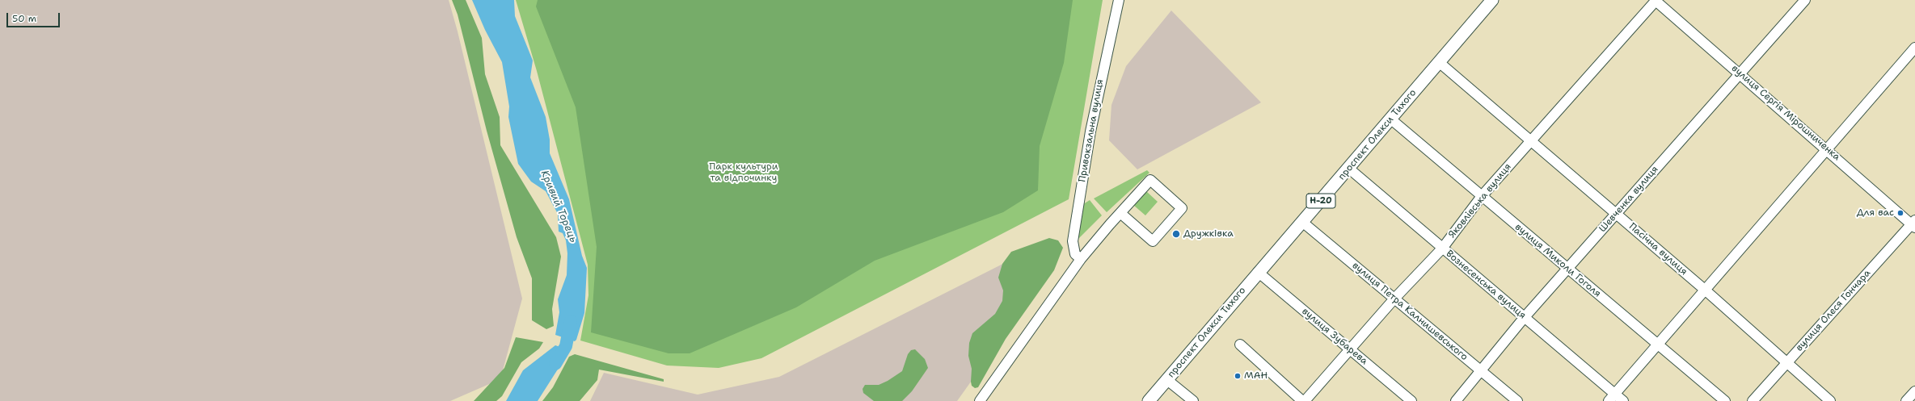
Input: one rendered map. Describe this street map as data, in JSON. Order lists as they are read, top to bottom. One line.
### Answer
{"streets":{"main road":["проспект Олекси Тихого","Н-20"],"street":["вулиця Сергія Мірошниченка","Привокзальна вулиця","Шевченка вулиця","Яковлівська вулиця","Пасічна вулиця","вулиця Миколи Гоголя","Вознесенська вулиця","вулиця Олеся Гончара","вулиця Петра Калнишевського","вулиця Зубарева"]},"crossings":[["вулиця Сергія Мірошниченка","Шевченка вулиця"],["вулиця Сергія Мірошниченка","Яковлівська вулиця"],["вулиця Сергія Мірошниченка","вулиця Олеся Гончара"],["проспект Олекси Тихого","Пасічна вулиця"],["проспект Олекси Тихого","вулиця Миколи Гоголя"],["проспект Олекси Тихого","Вознесенська вулиця"],["проспект Олекси Тихого","вулиця Петра Калнишевського"],["проспект Олекси Тихого","вулиця Зубарева"],["Шевченка вулиця","Пасічна вулиця"],["Шевченка вулиця","вулиця Миколи Гоголя"],["Шевченка вулиця","Вознесенська вулиця"],["Шевченка вулиця","вулиця Петра Калнишевського"],["Яковлівська вулиця","Пасічна вулиця"],["Яковлівська вулиця","вулиця Миколи Гоголя"],["Яковлівська вулиця","Вознесенська вулиця"],["Яковлівська вулиця","вулиця Петра Калнишевського"],["Яковлівська вулиця","вулиця Зубарева"],["Пасічна вулиця","вулиця Олеся Гончара"]],"water":["Кривий Торець"],"parks":["Парк культури та відпочинку"],"places":["Для вас","Дружківка","МАН"],"scale_bar":"50 m"}
